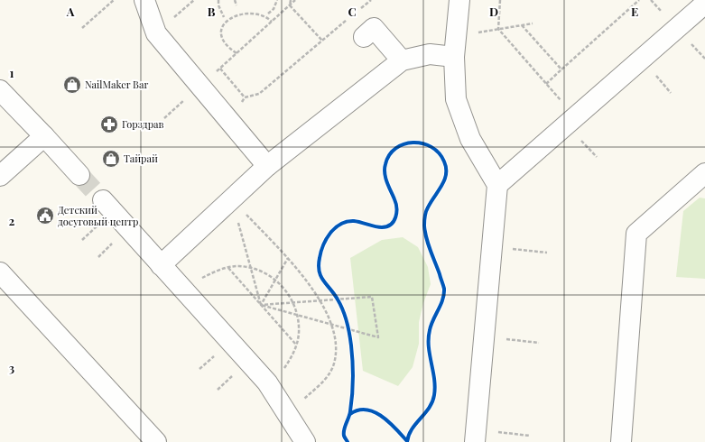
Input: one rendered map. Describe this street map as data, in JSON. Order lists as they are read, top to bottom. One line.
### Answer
{"places":{"shop":["NailMaker Bar","Тайрай"],"pharmacy":["Горздрав"],"public building":["Детский досуговый центр"]},"grid":{"columns":["A","B","C","D","E"],"rows":["1","2","3"]}}
